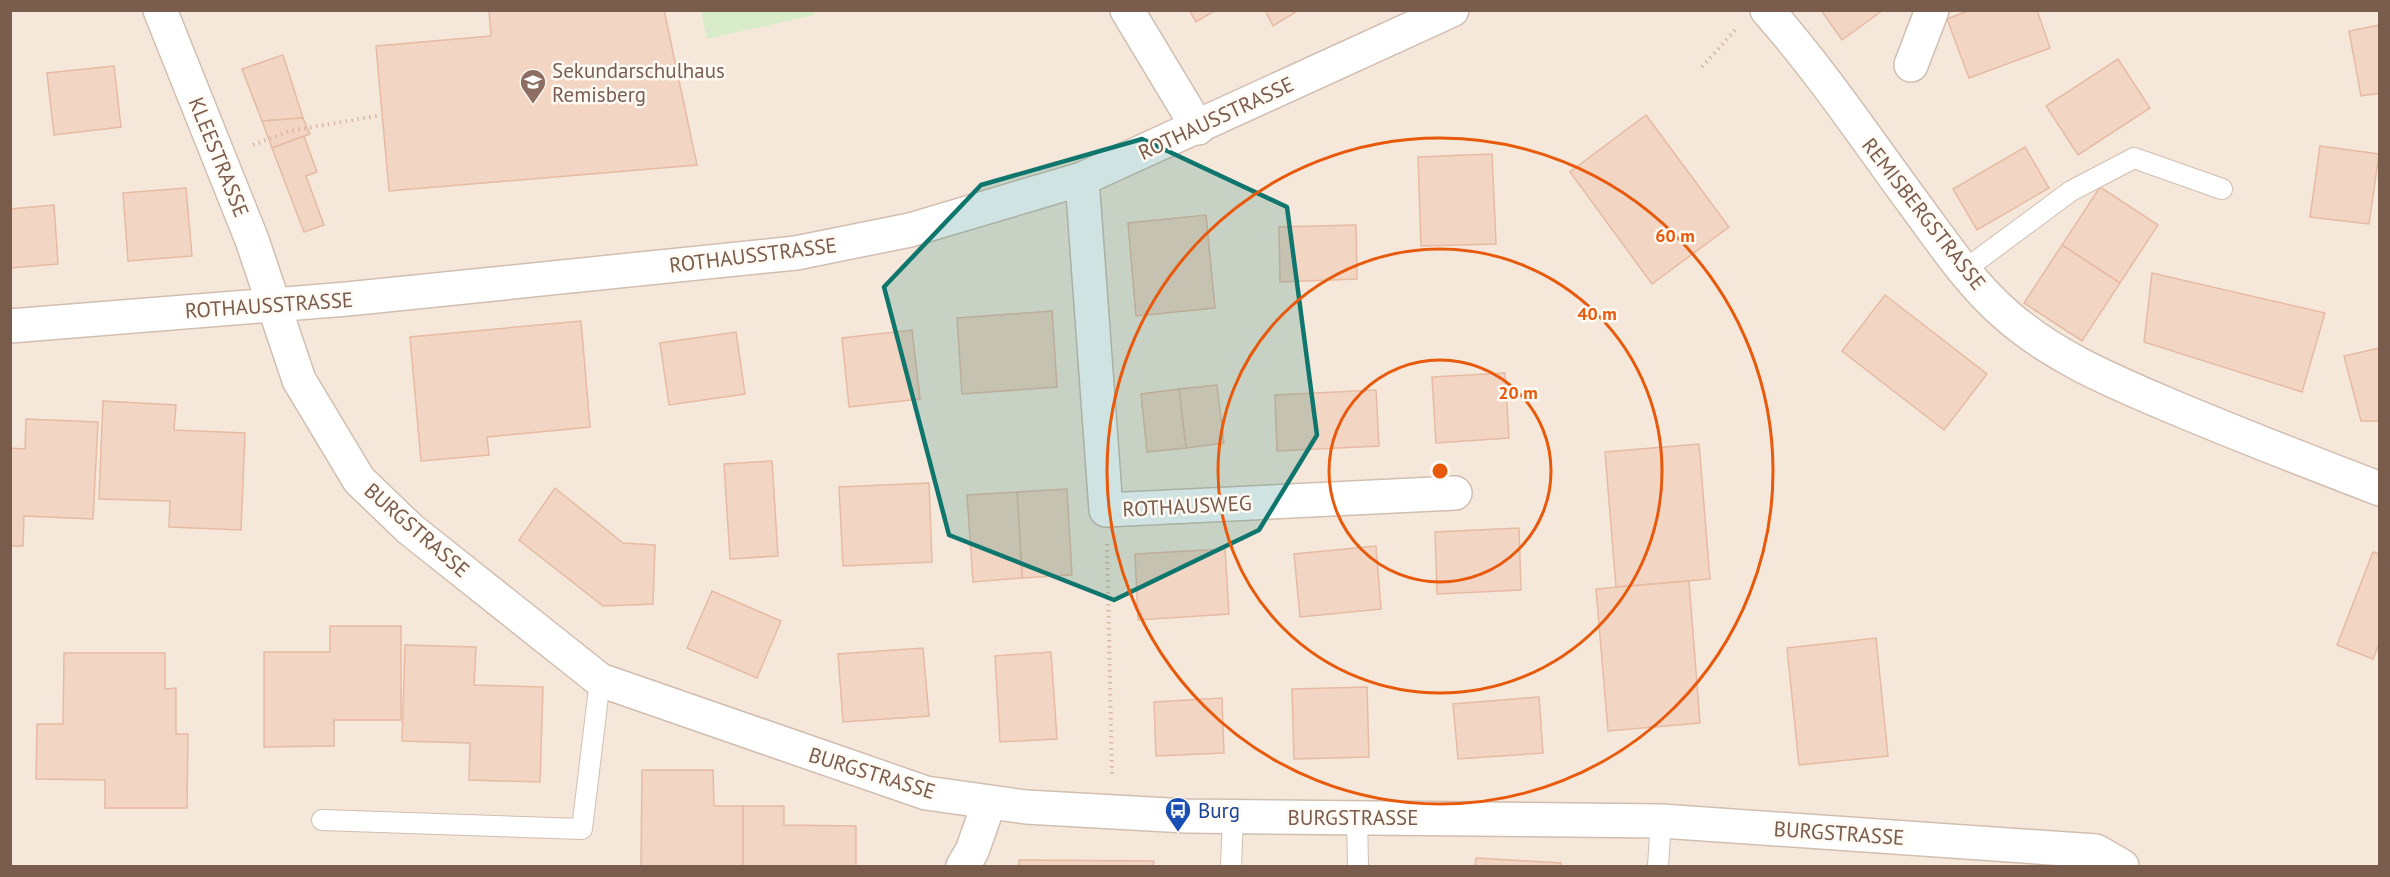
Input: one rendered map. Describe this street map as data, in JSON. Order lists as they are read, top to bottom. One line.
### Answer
{"streets":{"street":["ROTHAUSSTRASSE","KLEESTRASSE","REMISBERGSTRASSE","ROTHAUSWEG","BURGSTRASSE"]},"crossings":[["ROTHAUSSTRASSE","KLEESTRASSE"],["ROTHAUSSTRASSE","ROTHAUSWEG"],["ROTHAUSSTRASSE","BURGSTRASSE"],["KLEESTRASSE","BURGSTRASSE"]],"places":{"school or university":["Sekundarschulhaus Remisberg"],"bus stop":["Burg"]},"rings":["60 m","40 m","20 m"]}
